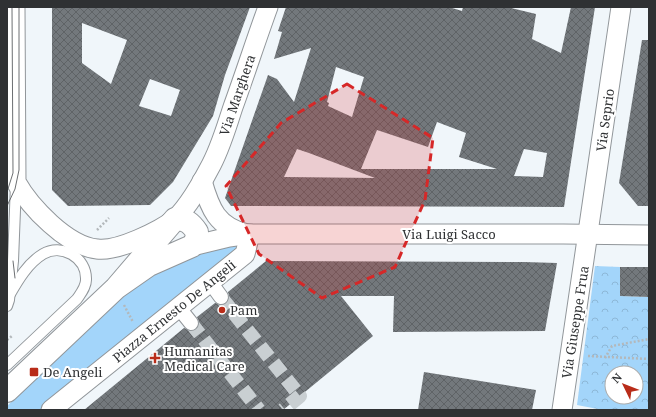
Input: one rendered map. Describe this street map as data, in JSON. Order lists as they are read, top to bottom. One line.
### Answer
{"streets":{"street":["Via Marghera","Via Seprio","Via Luigi Sacco","Piazza Ernesto De Angeli","Via Giuseppe Frua"]},"crossings":[["Via Marghera","Piazza Ernesto De Angeli"],["Via Seprio","Via Luigi Sacco"],["Via Seprio","Via Giuseppe Frua"],["Via Luigi Sacco","Piazza Ernesto De Angeli"],["Via Luigi Sacco","Via Giuseppe Frua"]],"places":{"other":["Pam"],"health":["Humanitas Medical Care"],"transit":["De Angeli"]},"north":"top left"}
